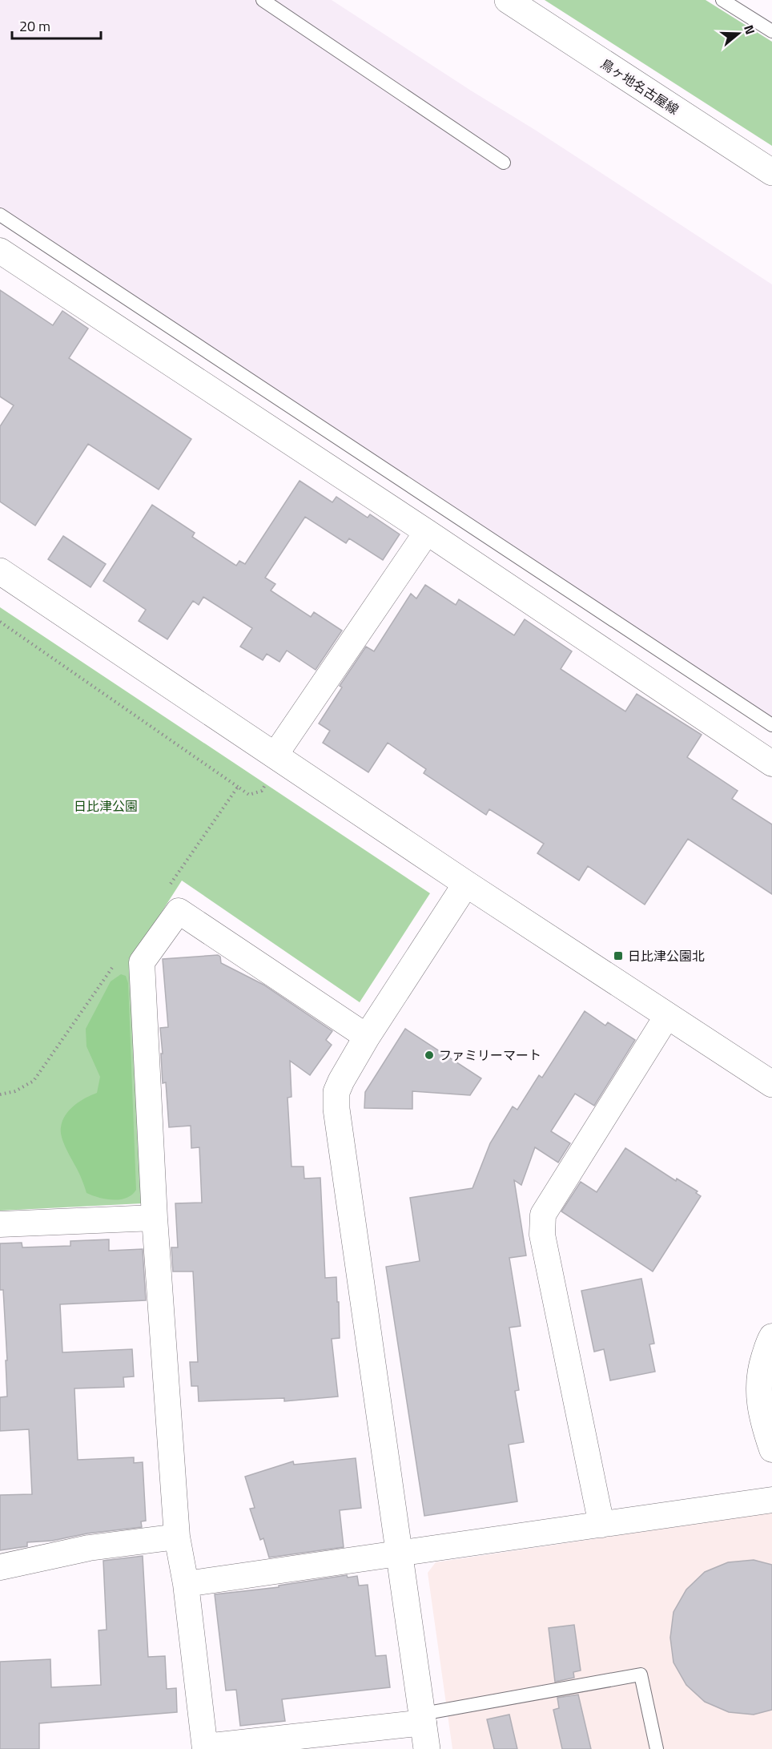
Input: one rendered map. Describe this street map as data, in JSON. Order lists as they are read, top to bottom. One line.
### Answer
{"streets":{"street":["鳥ヶ地名古屋線"]},"parks":["日比津公園"],"places":{"transit":["日比津公園北"],"other":["ファミリーマート"]},"scale_bar":"20 m","north":"right"}
